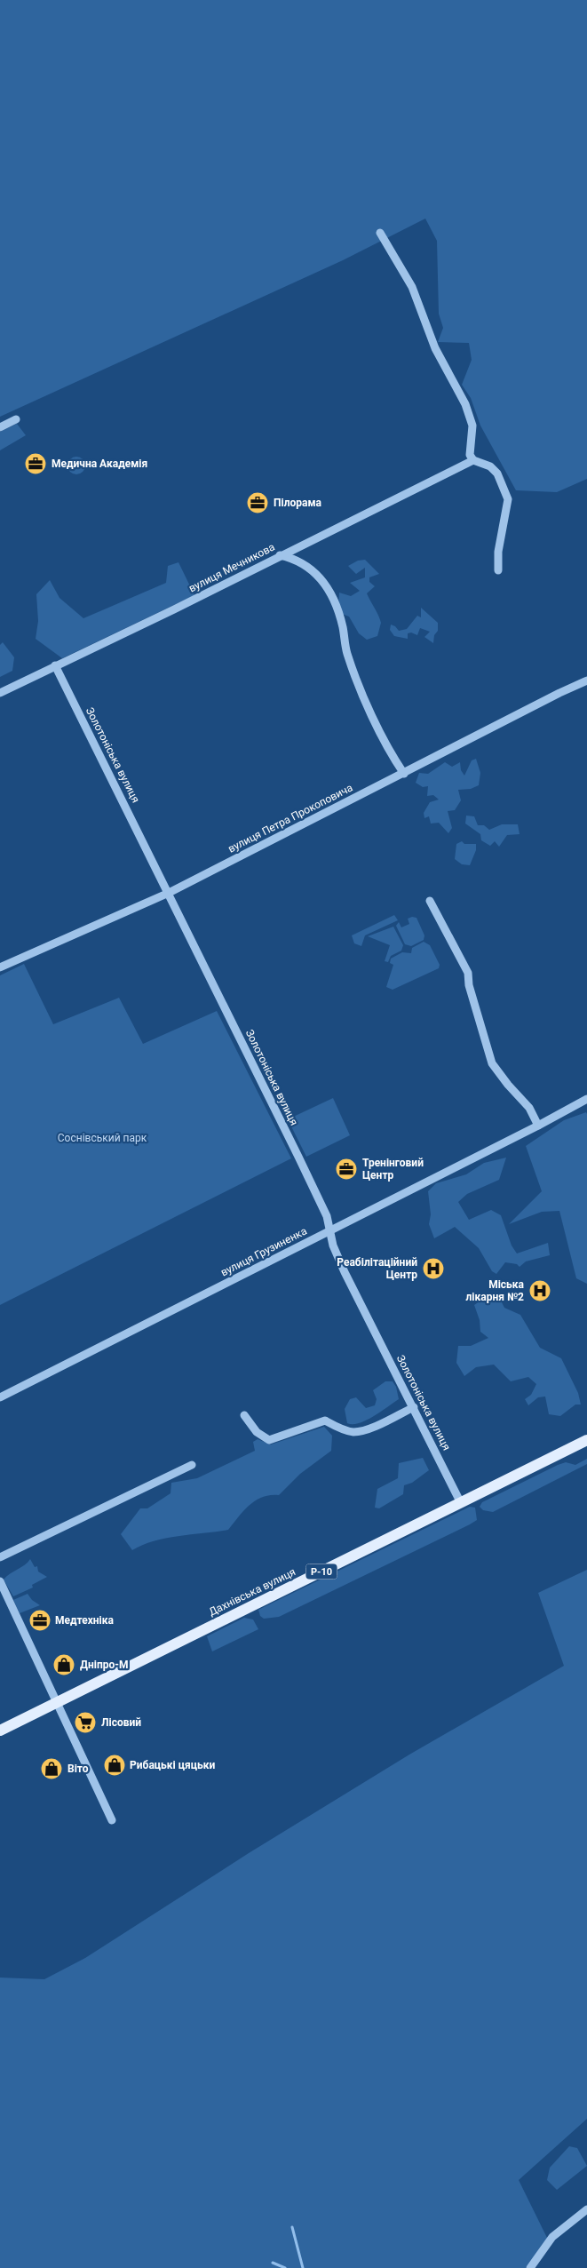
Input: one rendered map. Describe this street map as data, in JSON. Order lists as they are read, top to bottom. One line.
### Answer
{"streets":{"main road":["Р-10","Дахнівська вулиця"],"street":["вулиця Мечникова","Золотоніська вулиця","вулиця Петра Прокоповича","вулиця Грузиненка"]},"crossings":[["вулиця Мечникова","Золотоніська вулиця"],["Золотоніська вулиця","вулиця Петра Прокоповича"],["Золотоніська вулиця","вулиця Грузиненка"],["Золотоніська вулиця","Дахнівська вулиця"]],"parks":["Соснівський парк"],"places":{"office":["Медична Академія","Пілорама","Тренінговий Центр","Медтехніка"],"hospital":["Реабілітаційний Центр","Міська лікарня №2"],"shop":["Дніпро-М","Рибацькі цяцьки","Віто"],"supermarket":["Лісовий"]}}
